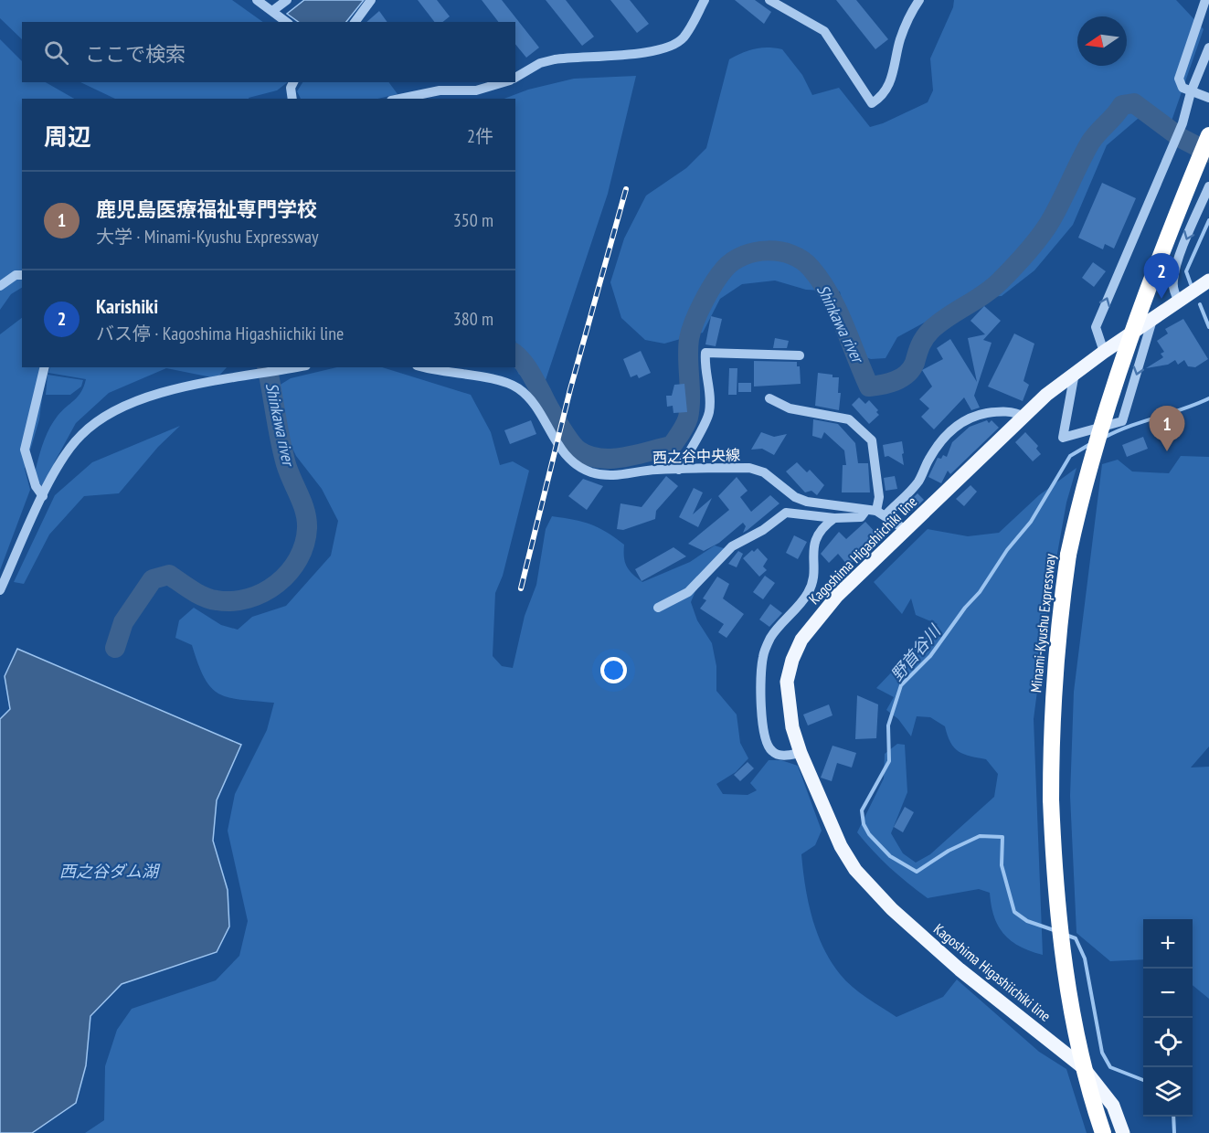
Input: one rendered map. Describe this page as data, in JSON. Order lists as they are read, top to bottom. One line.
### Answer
{"streets":{"highway":["Minami-Kyushu Expressway"],"main road":["Kagoshima Higashiichiki line"],"street":["西之谷中央線"]},"crossings":[["西之谷中央線","Kagoshima Higashiichiki line"]],"water":["Shinkawa river","野首谷川","西之谷ダム湖"],"north":"left","page":{"search":"ここで検索","heading":["周辺","2件"],"list":[{"mark":"1","name":"鹿児島医療福祉専門学校","note":"大学 · Minami-Kyushu Expressway","value":"350 m"},{"mark":"2","name":"Karishiki","note":"バス停 · Kagoshima Higashiichiki line","value":"380 m"}],"pins":["2","1"],"map_buttons":["+","−"]}}
